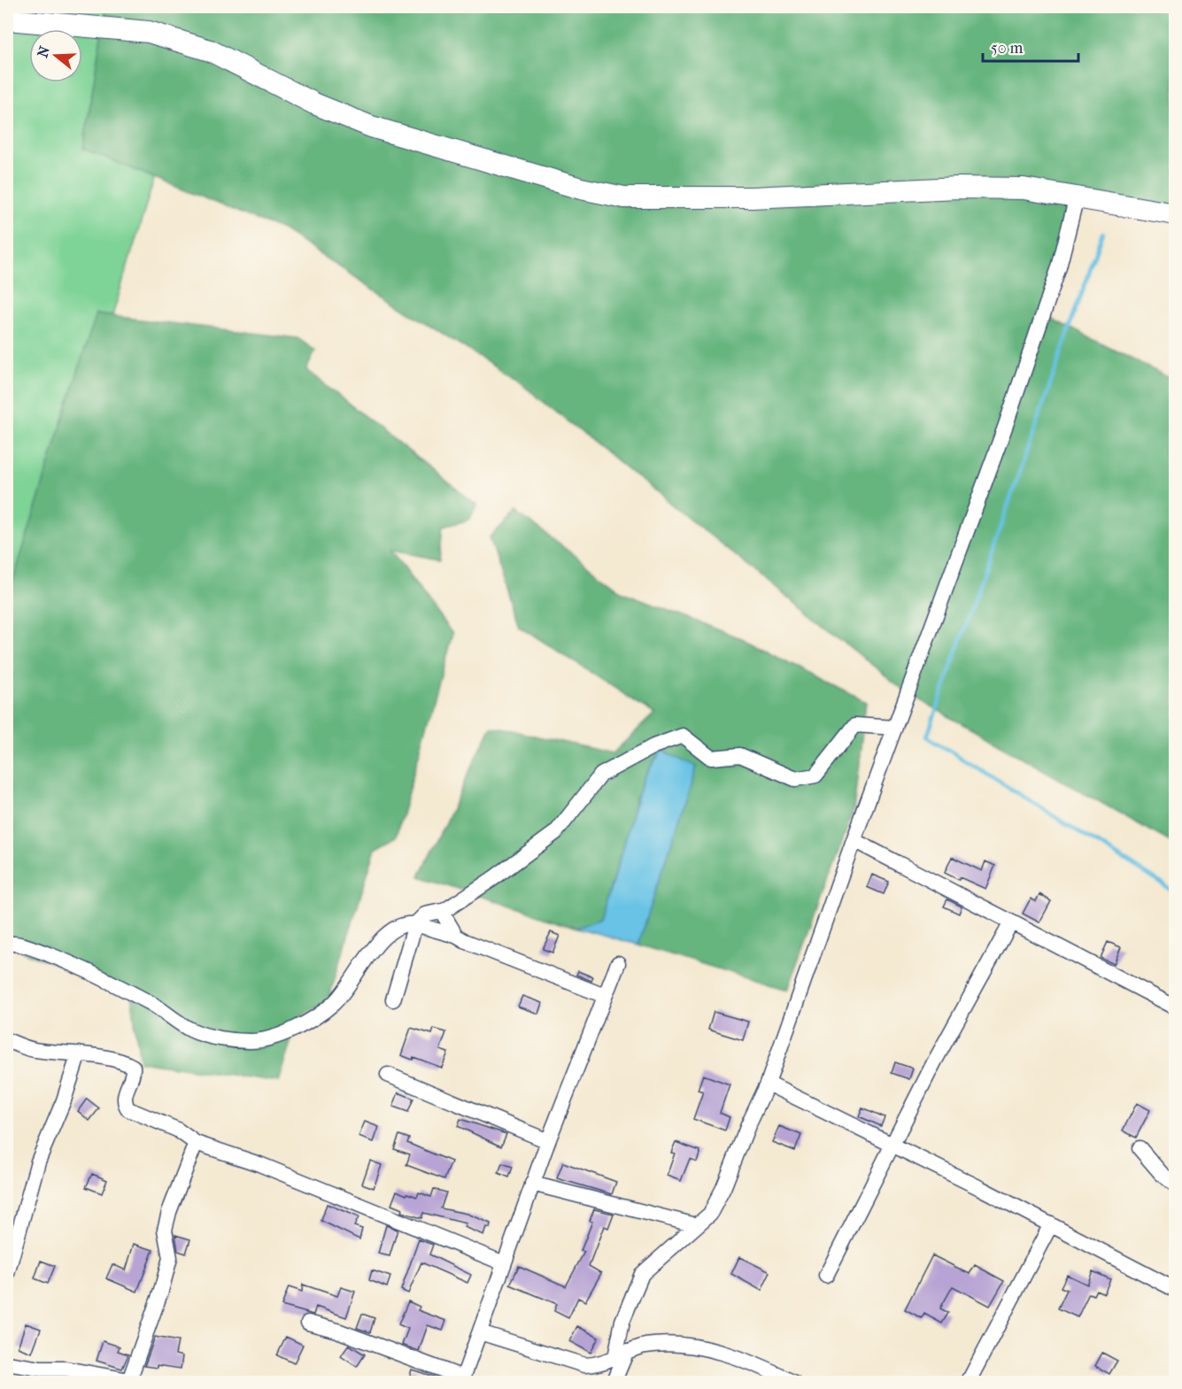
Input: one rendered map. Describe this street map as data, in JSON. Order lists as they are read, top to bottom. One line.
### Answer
{"scale_bar":"50 m","north":"left"}
